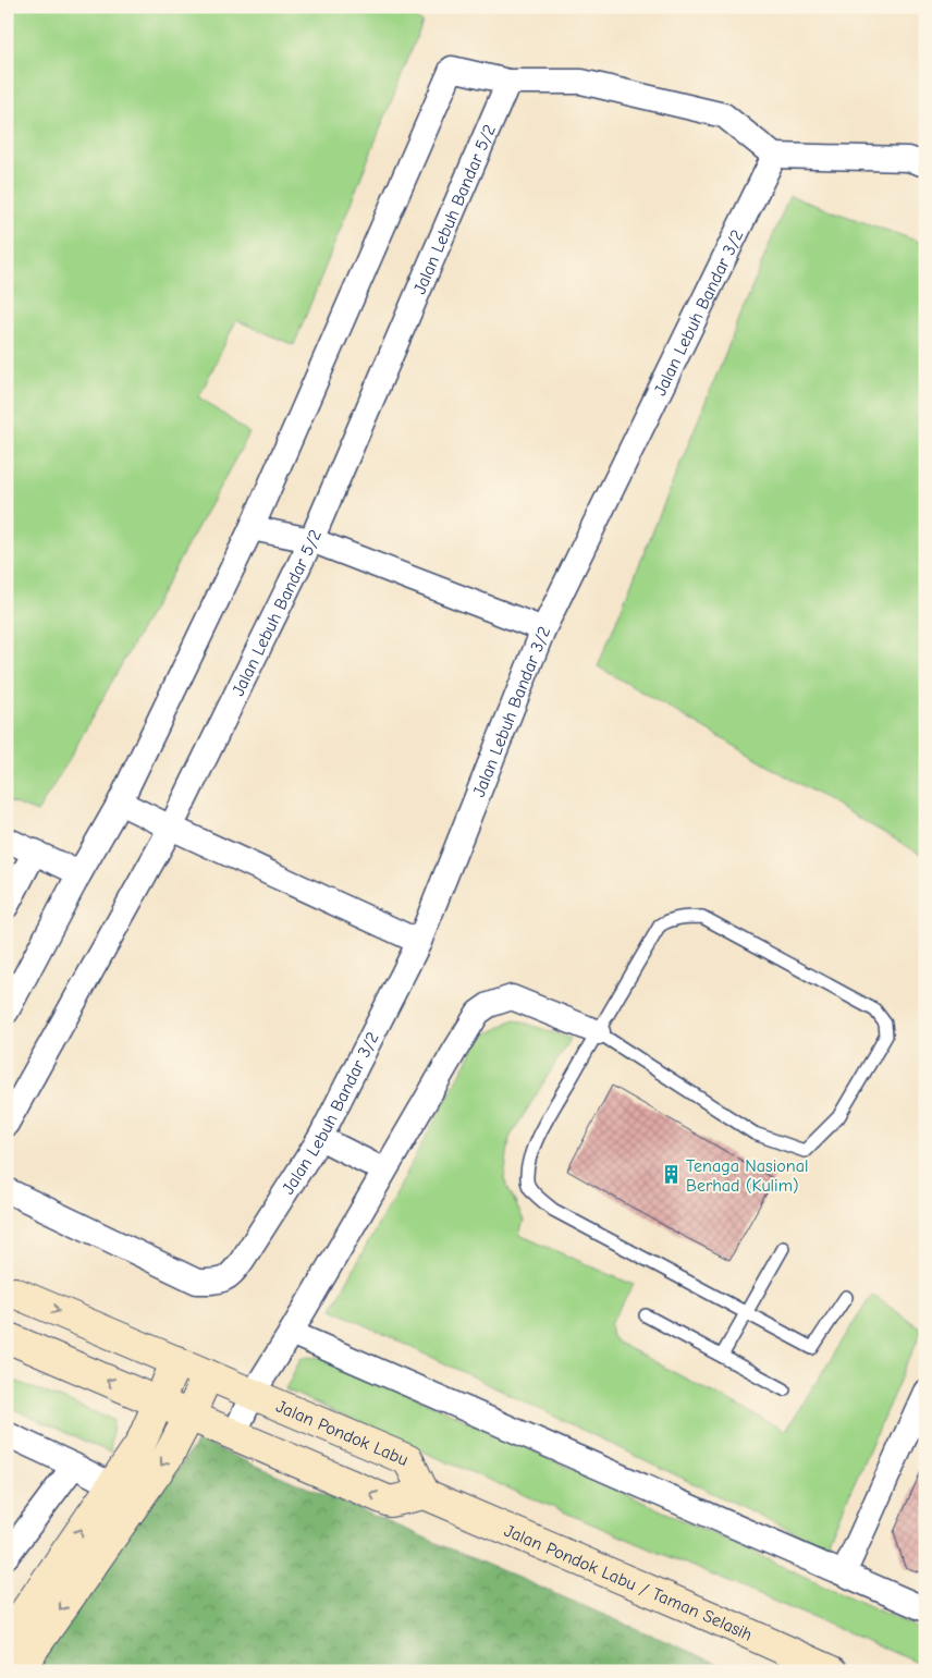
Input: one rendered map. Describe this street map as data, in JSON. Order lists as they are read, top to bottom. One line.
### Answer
{"streets":{"main road":["Jalan Pondok Labu","Jalan Pondok Labu / Taman Selasih"],"street":["Jalan Lebuh Bandar 5/2","Jalan Lebuh Bandar 3/2"]},"crossings":[["Jalan Pondok Labu","Jalan Pondok Labu / Taman Selasih"]],"places":{"building":["Tenaga Nasional Berhad (Kulim)"]}}
